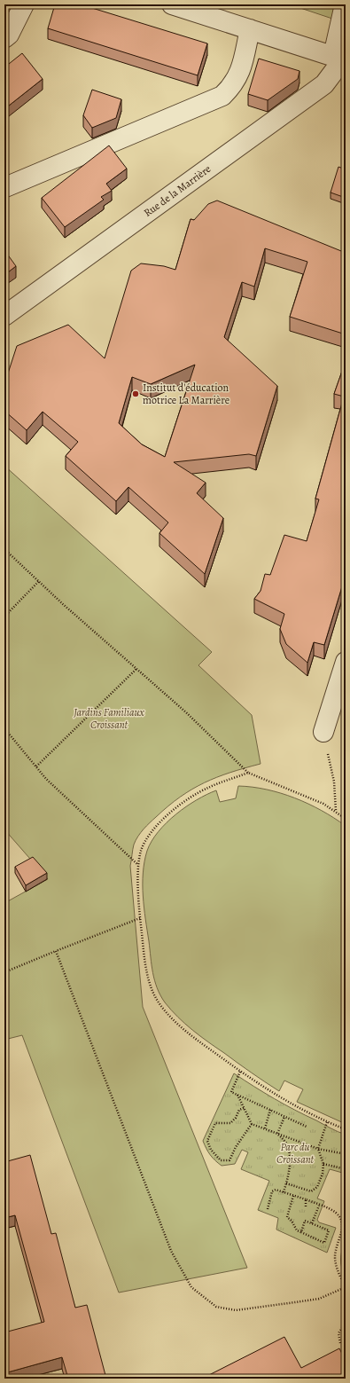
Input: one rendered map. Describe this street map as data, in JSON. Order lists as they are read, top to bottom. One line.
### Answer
{"streets":{"street":["Rue de la Marrière"]},"parks":["Jardins Familiaux Croissant","Parc du Croissant"],"places":["Institut d'éducation motrice La Marrière"]}
